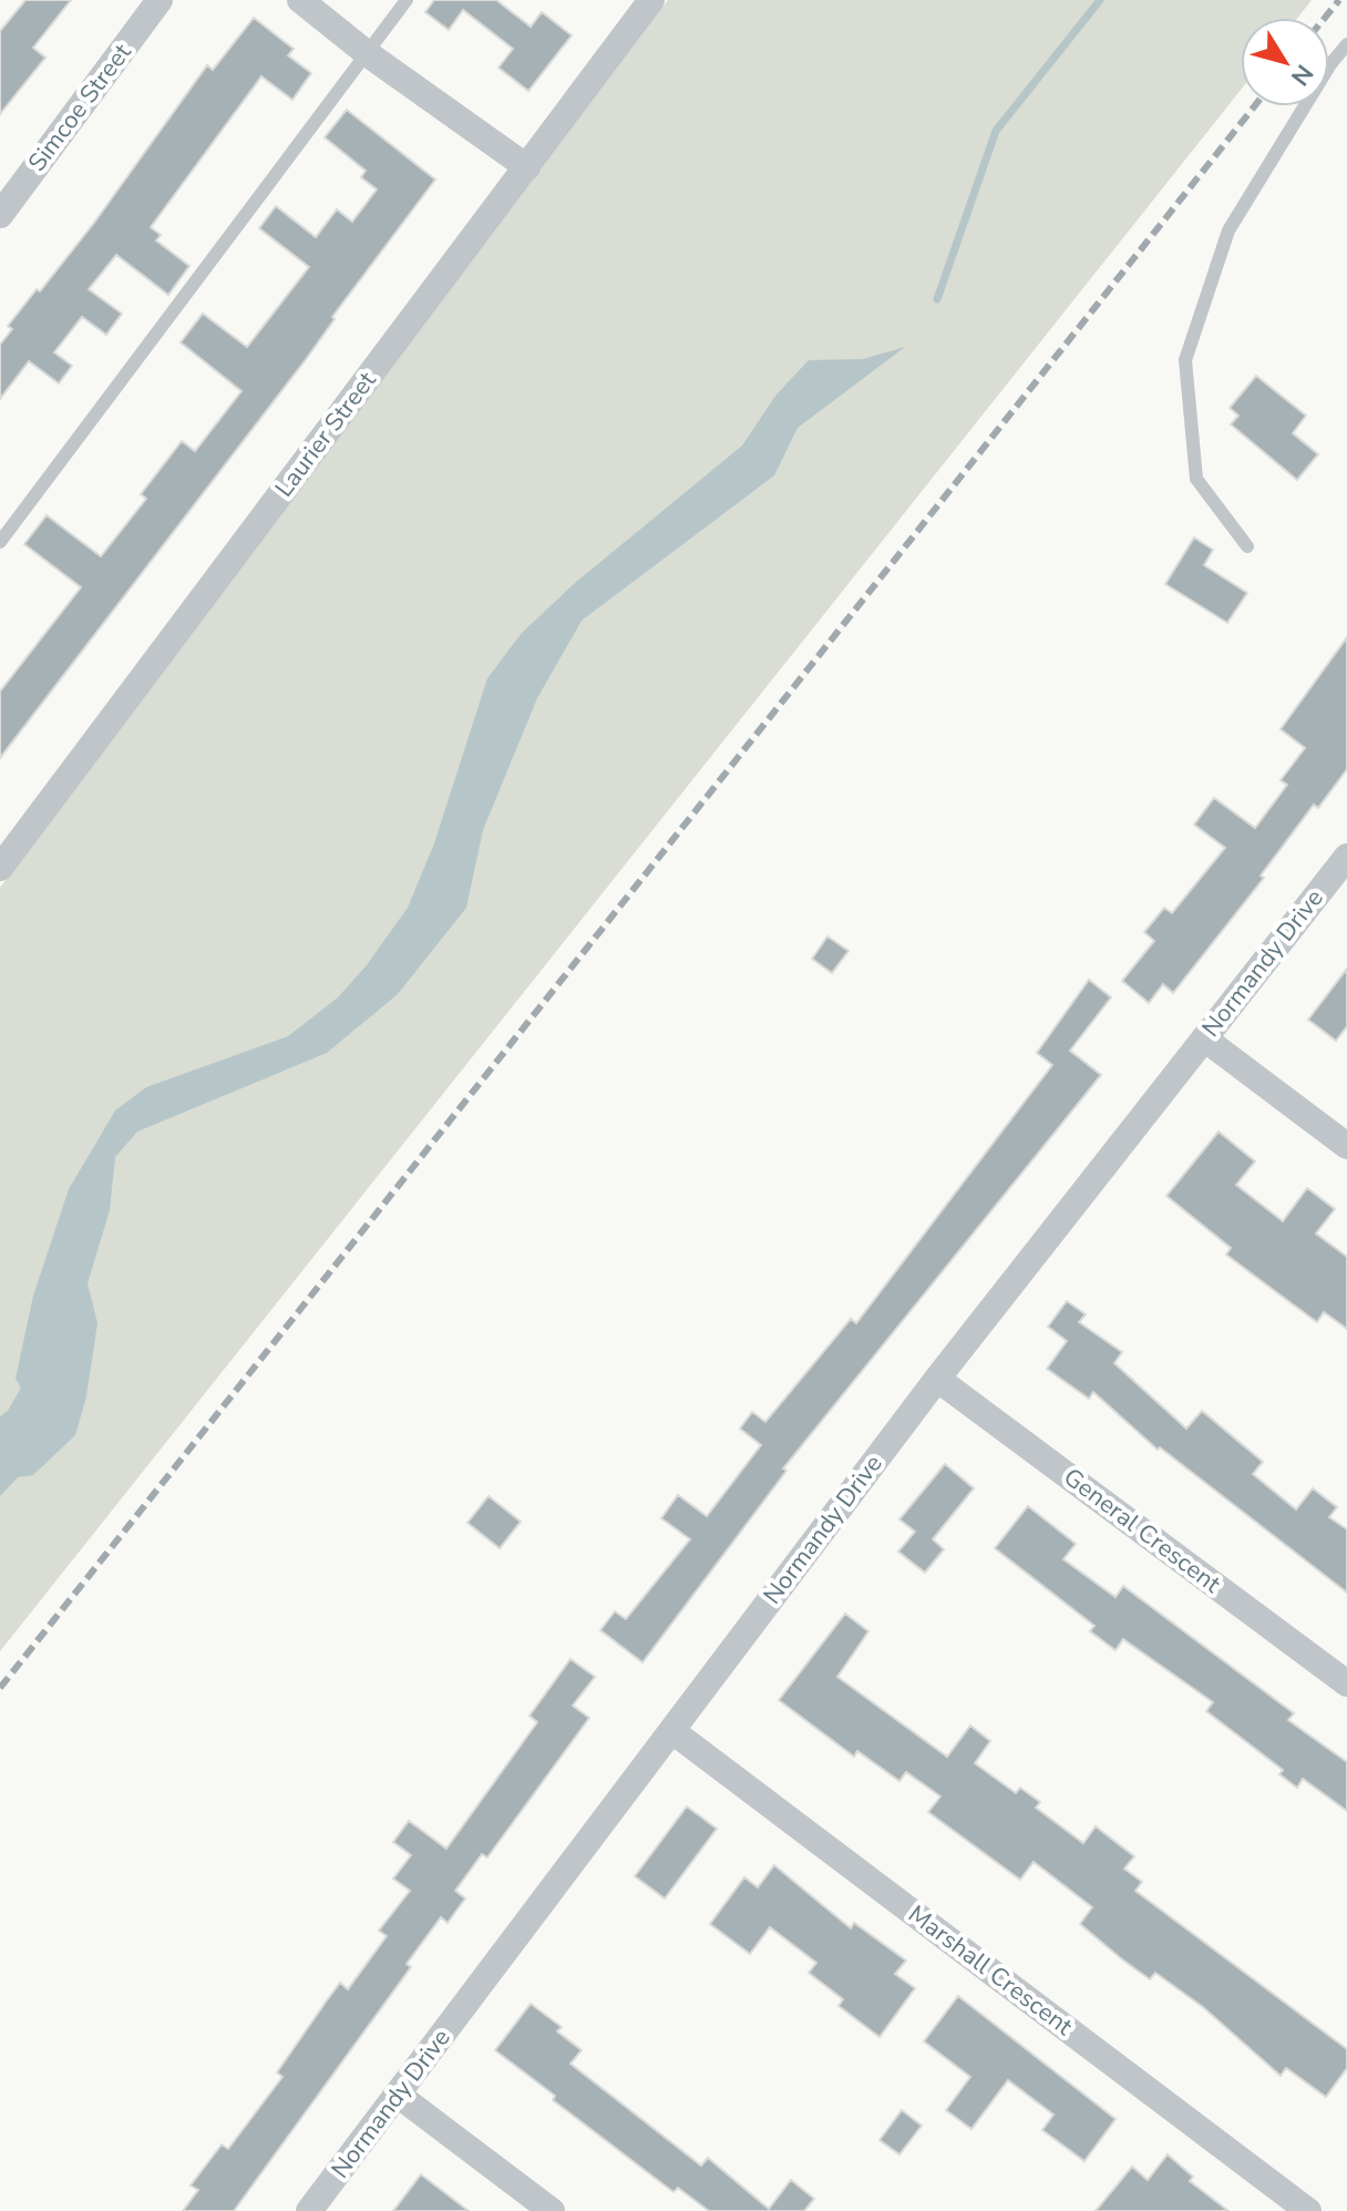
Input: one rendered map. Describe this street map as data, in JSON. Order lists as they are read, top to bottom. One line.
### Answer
{"streets":{"street":["Simcoe Street","Laurier Street","Normandy Drive","General Crescent","Marshall Crescent"]},"crossings":[["Normandy Drive","General Crescent"],["Normandy Drive","Marshall Crescent"]],"north":"bottom right"}
